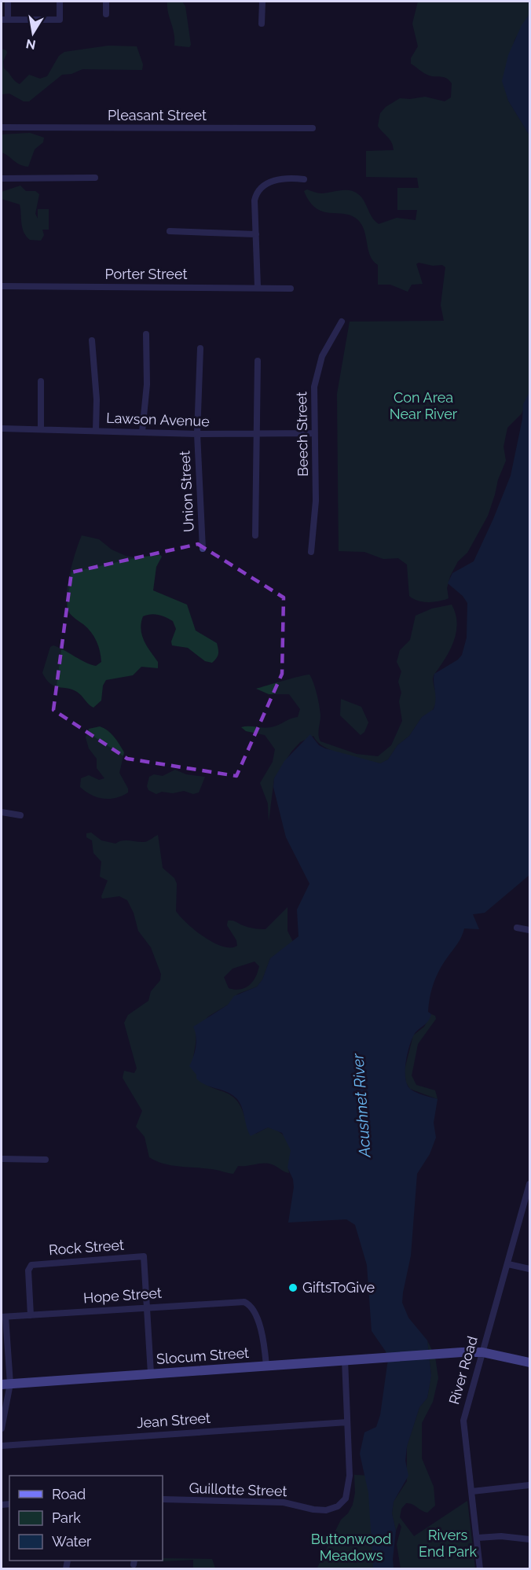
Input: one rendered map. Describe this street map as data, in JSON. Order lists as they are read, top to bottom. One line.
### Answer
{"streets":{"street":["Pleasant Street","Porter Street","Lawson Avenue","Beech Street","Union Street","Rock Street","Hope Street","Slocum Street","River Road","Jean Street","Guillotte Street"]},"crossings":[["Lawson Avenue","Beech Street"],["Lawson Avenue","Union Street"],["Rock Street","Hope Street"],["Hope Street","Slocum Street"],["Slocum Street","River Road"],["Slocum Street","Guillotte Street"],["Jean Street","Guillotte Street"]],"water":["Acushnet River"],"parks":["Con Area Near River","Rivers End Park","Buttonwood Meadows"],"places":["GiftsToGive"],"legend":["Road","Park","Water"],"north":"bottom"}
